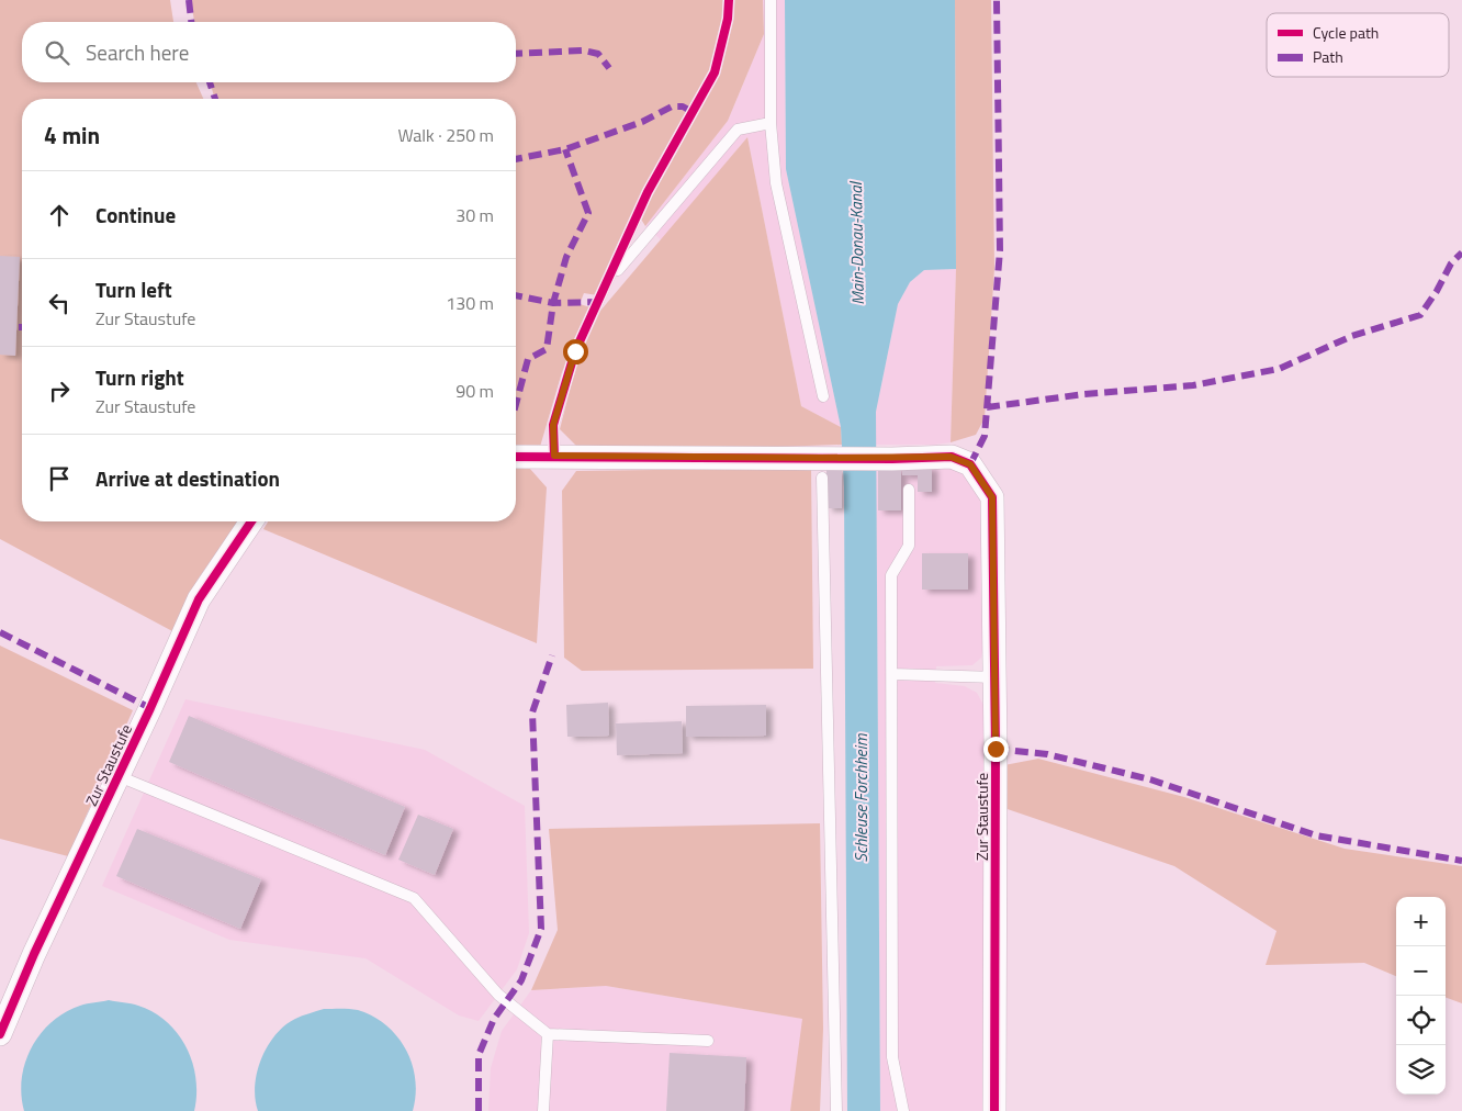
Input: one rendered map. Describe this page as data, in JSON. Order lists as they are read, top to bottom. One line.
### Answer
{"streets":{"street":["Zur Staustufe"]},"water":["Main-Donau-Kanal","Schleuse Forchheim"],"legend":["Cycle path","Path"],"page":{"search":"Search here","heading":["4 min","Walk · 250 m"],"list":[["Continue","30 m"],["Turn left","Zur Staustufe","130 m"],["Turn right","Zur Staustufe","90 m"],"Arrive at destination"],"map_buttons":["+","−"]}}
